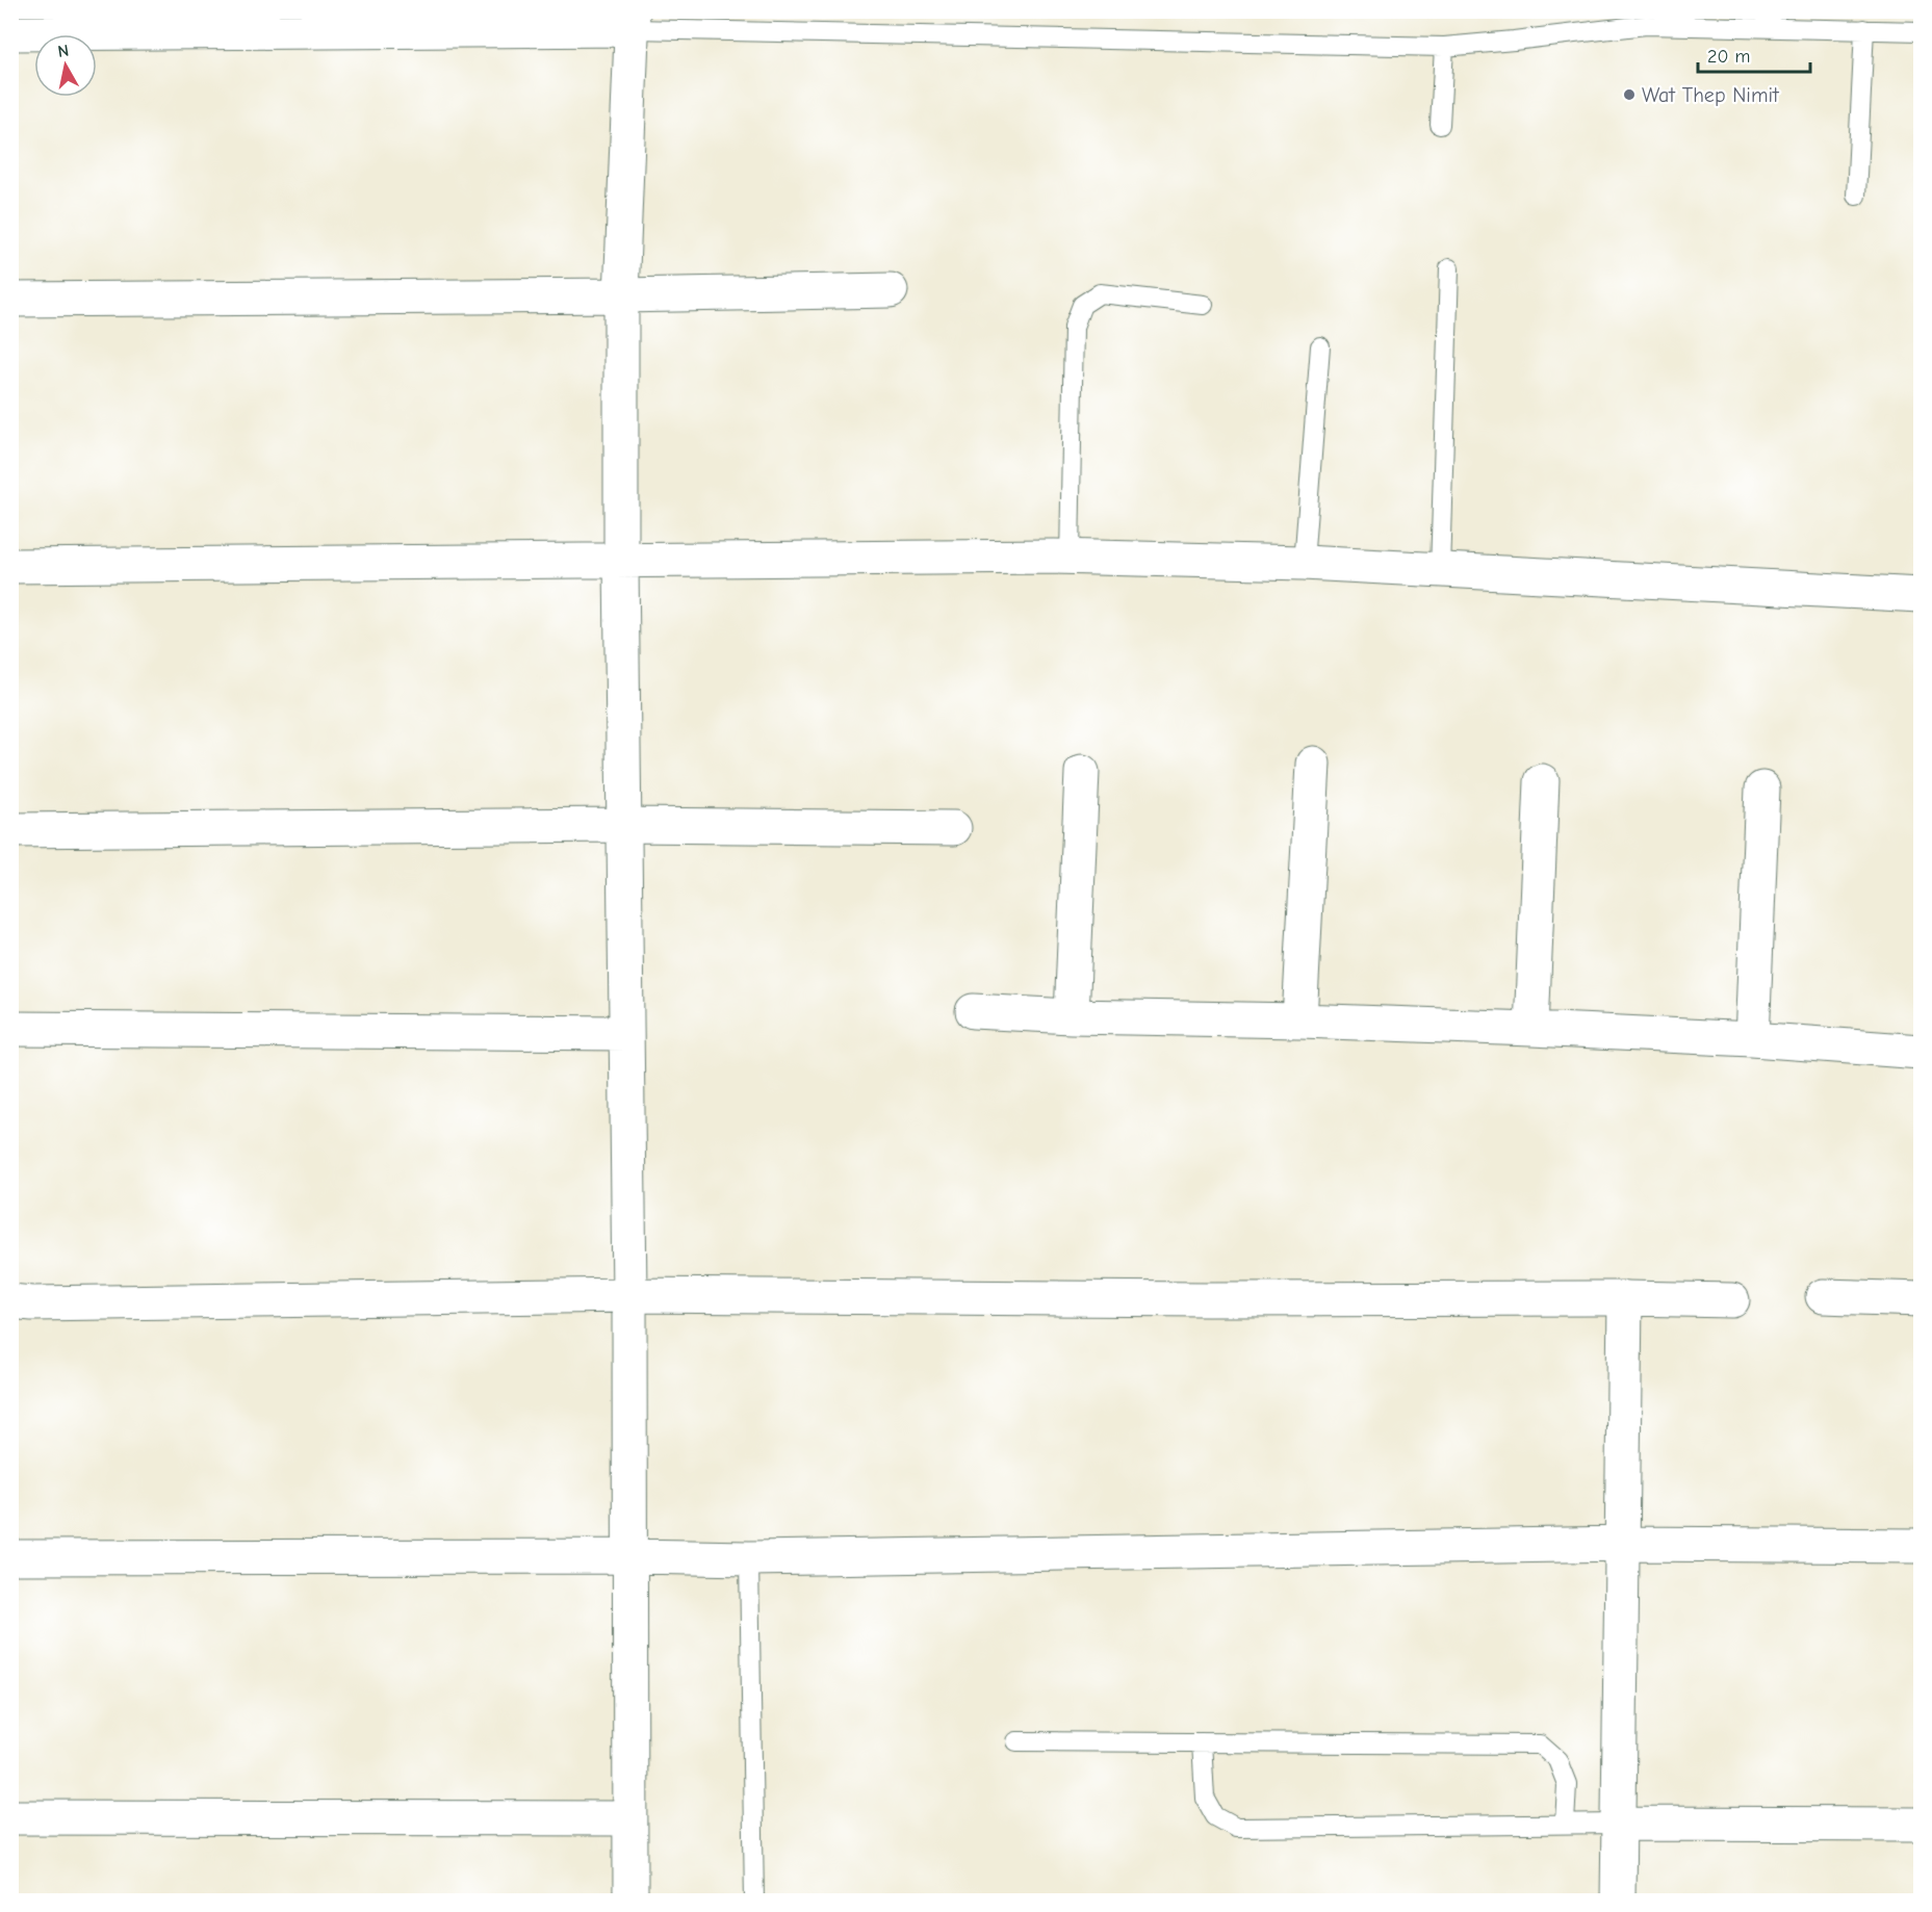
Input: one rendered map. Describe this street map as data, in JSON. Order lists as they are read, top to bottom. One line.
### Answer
{"places":["Wat Thep Nimit"],"scale_bar":"20 m","north":"top"}
